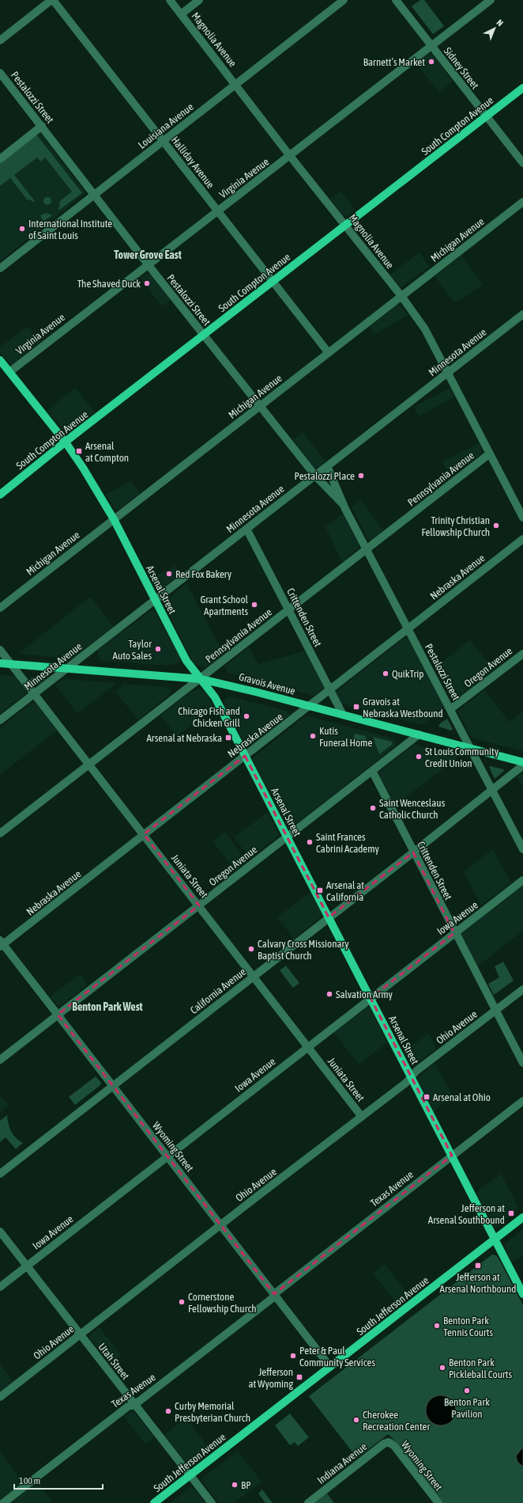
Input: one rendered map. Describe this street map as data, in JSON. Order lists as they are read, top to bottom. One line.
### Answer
{"streets":{"main road":["South Compton Avenue","Arsenal Street","Gravois Avenue","South Jefferson Avenue"],"street":["Magnolia Avenue","Sidney Street","Pestalozzi Street","Louisiana Avenue","Halliday Avenue","Virginia Avenue","Michigan Avenue","Minnesota Avenue","Pennsylvania Avenue","Nebraska Avenue","Crittenden Street","Oregon Avenue","Juniata Street","Iowa Avenue","California Avenue","Ohio Avenue","Wyoming Street","Texas Avenue","Utah Street","Indiana Avenue"]},"crossings":[["Magnolia Avenue","Louisiana Avenue"],["Magnolia Avenue","South Compton Avenue"],["Magnolia Avenue","Virginia Avenue"],["Magnolia Avenue","Michigan Avenue"],["Magnolia Avenue","Minnesota Avenue"],["Magnolia Avenue","Pennsylvania Avenue"],["Sidney Street","South Compton Avenue"],["Sidney Street","Virginia Avenue"],["Pestalozzi Street","Louisiana Avenue"],["Pestalozzi Street","South Compton Avenue"],["Pestalozzi Street","Virginia Avenue"],["Pestalozzi Street","Michigan Avenue"],["Pestalozzi Street","Minnesota Avenue"],["Pestalozzi Street","Pennsylvania Avenue"],["Pestalozzi Street","Nebraska Avenue"],["Pestalozzi Street","Oregon Avenue"],["Pestalozzi Street","Gravois Avenue"],["Pestalozzi Street","California Avenue"],["Louisiana Avenue","Halliday Avenue"],["South Compton Avenue","Halliday Avenue"],["South Compton Avenue","Arsenal Street"],["Halliday Avenue","Virginia Avenue"],["Halliday Avenue","Michigan Avenue"],["Virginia Avenue","Arsenal Street"],["Michigan Avenue","Arsenal Street"],["Minnesota Avenue","Arsenal Street"],["Minnesota Avenue","Crittenden Street"],["Minnesota Avenue","Gravois Avenue"],["Minnesota Avenue","Juniata Street"],["Pennsylvania Avenue","Arsenal Street"],["Pennsylvania Avenue","Crittenden Street"],["Pennsylvania Avenue","Gravois Avenue"],["Pennsylvania Avenue","Juniata Street"],["Nebraska Avenue","Arsenal Street"],["Nebraska Avenue","Crittenden Street"],["Nebraska Avenue","Gravois Avenue"],["Nebraska Avenue","Juniata Street"],["Nebraska Avenue","Wyoming Street"],["Arsenal Street","Oregon Avenue"],["Arsenal Street","Gravois Avenue"],["Arsenal Street","Iowa Avenue"],["Arsenal Street","California Avenue"],["Arsenal Street","Ohio Avenue"],["Arsenal Street","Texas Avenue"],["Arsenal Street","South Jefferson Avenue"],["Crittenden Street","Oregon Avenue"],["Crittenden Street","Gravois Avenue"],["Crittenden Street","Iowa Avenue"],["Crittenden Street","California Avenue"],["Crittenden Street","Ohio Avenue"],["Oregon Avenue","Gravois Avenue"],["Oregon Avenue","Juniata Street"],["Oregon Avenue","Wyoming Street"],["Gravois Avenue","Juniata Street"],["Juniata Street","Iowa Avenue"],["Juniata Street","California Avenue"],["Juniata Street","Ohio Avenue"],["Iowa Avenue","Wyoming Street"],["Iowa Avenue","Utah Street"],["California Avenue","Wyoming Street"],["Ohio Avenue","Wyoming Street"],["Ohio Avenue","Utah Street"],["Wyoming Street","Texas Avenue"],["Wyoming Street","South Jefferson Avenue"],["Wyoming Street","Indiana Avenue"],["Texas Avenue","Utah Street"],["South Jefferson Avenue","Utah Street"]],"districts":["Tower Grove East","Benton Park West"],"places":{"other":["Barnett’s Market","International Institute of Saint Louis","The Shaved Duck","Pestalozzi Place","Trinity Christian Fellowship Church","Red Fox Bakery","Grant School Apartments","Taylor Auto Sales","QuikTrip","Chicago Fish and Chicken Grill","Kutis Funeral Home","St Louis Community Credit Union","Saint Wenceslaus Catholic Church","Saint Frances Cabrini Academy","Calvary Cross Missionary Baptist Church","Salvation Army","Cornerstone Fellowship Church","Benton Park Tennis Courts","Peter & Paul Community Services","Benton Park Pickleball Courts","Benton Park Pavilion","Curby Memorial Presbyterian Church","Cherokee Recreation Center","BP"],"transit":["Arsenal at Compton","Gravois at Nebraska Westbound","Arsenal at Nebraska","Arsenal at California","Arsenal at Ohio","Jefferson at Arsenal Southbound","Jefferson at Arsenal Northbound","Jefferson at Wyoming"]},"scale_bar":"100 m","north":"top right"}
